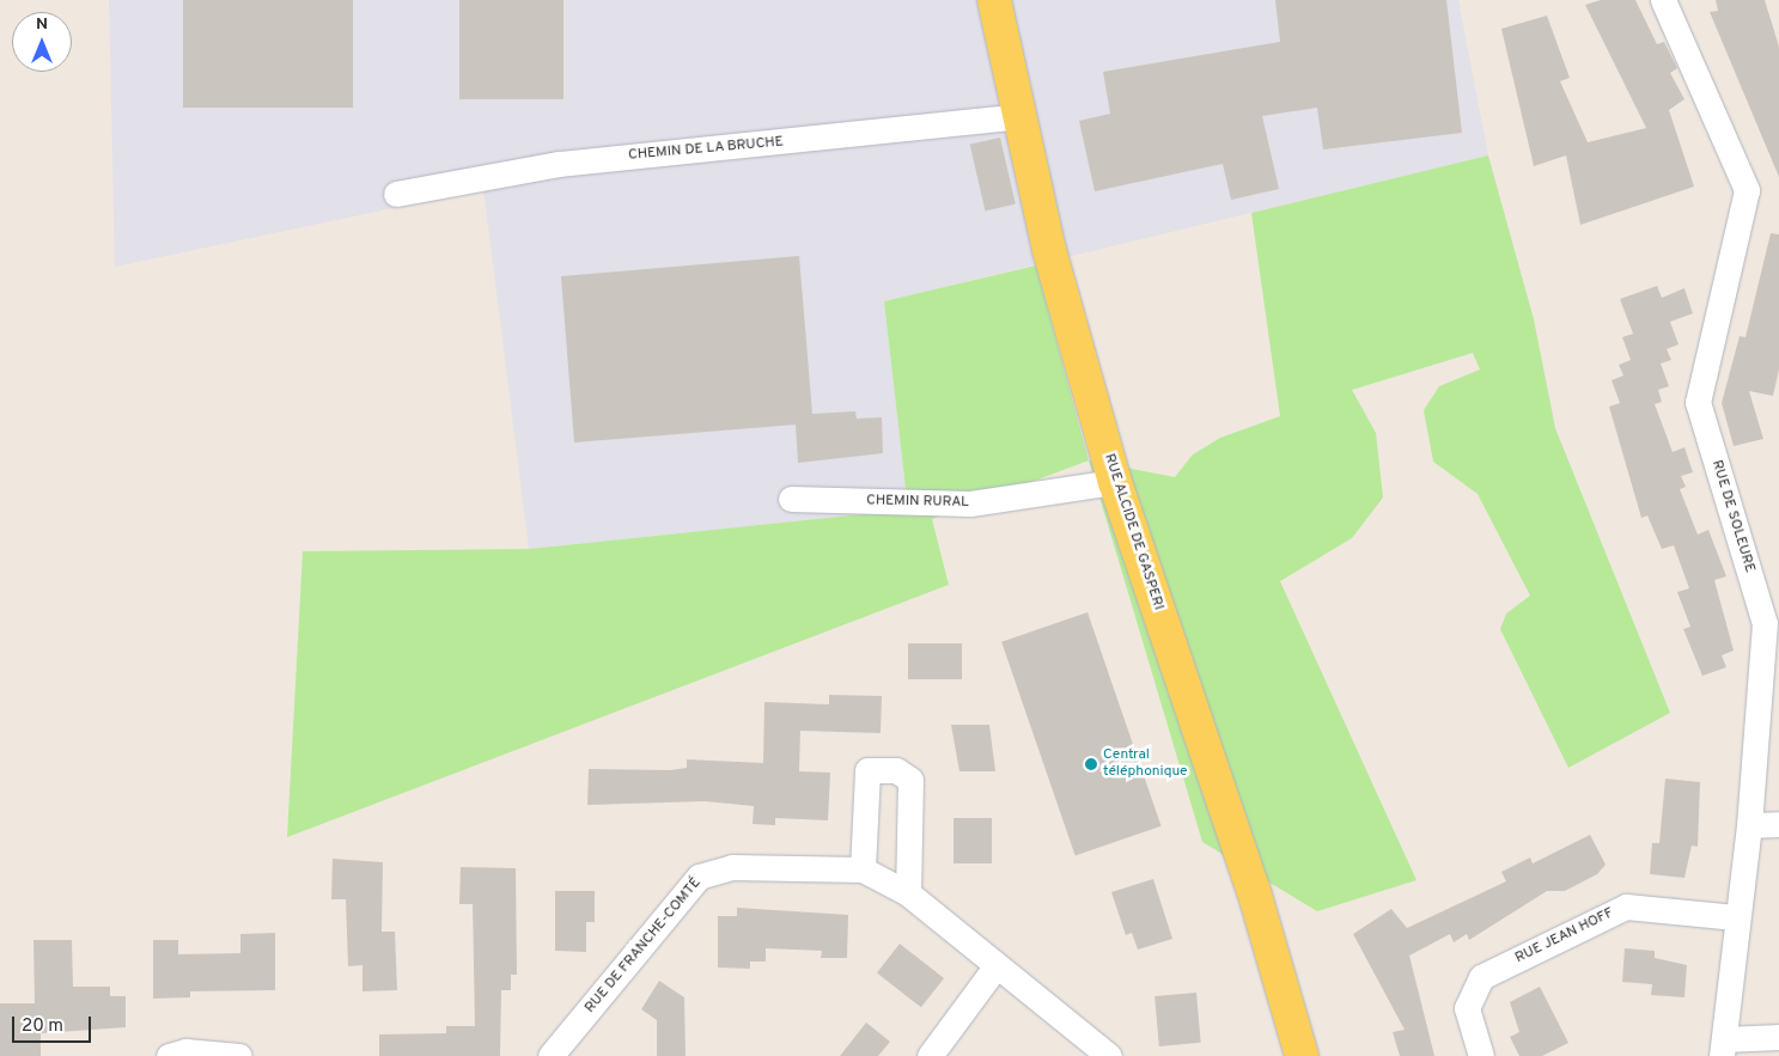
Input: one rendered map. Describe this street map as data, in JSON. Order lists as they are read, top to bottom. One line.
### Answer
{"streets":{"main road":["RUE ALCIDE DE GASPERI"],"street":["CHEMIN DE LA BRUCHE","CHEMIN RURAL","RUE DE SOLEURE","RUE JEAN HOFF","RUE DE FRANCHE-COMTÉ"]},"crossings":[["CHEMIN DE LA BRUCHE","RUE ALCIDE DE GASPERI"],["CHEMIN RURAL","RUE ALCIDE DE GASPERI"],["RUE DE SOLEURE","RUE JEAN HOFF"]],"places":["Central téléphonique"],"scale_bar":"20 m","north":"top"}
